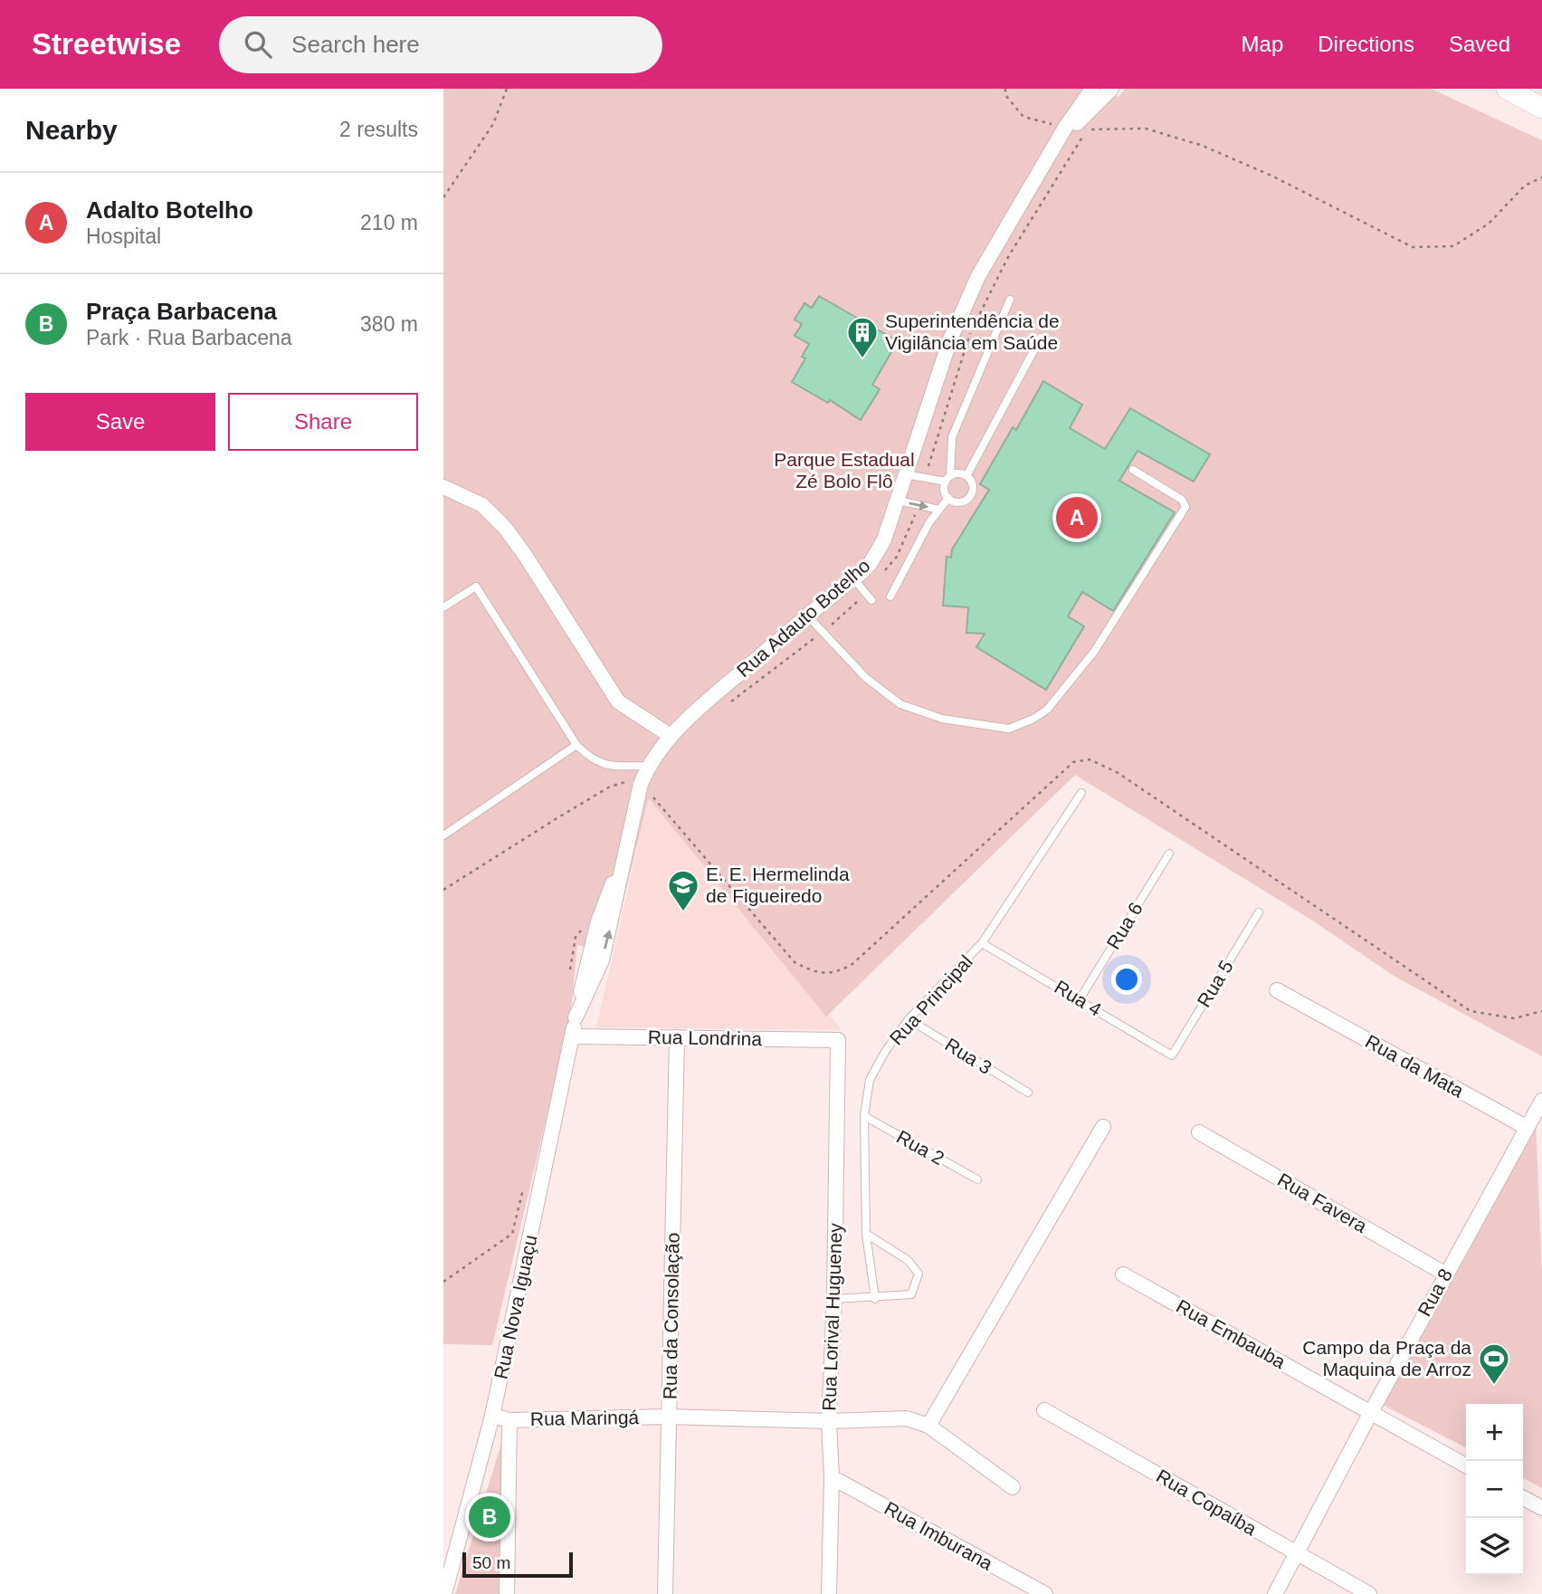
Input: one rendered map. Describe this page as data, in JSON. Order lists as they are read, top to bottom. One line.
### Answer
{"streets":{"street":["Rua Adauto Botelho","Rua Londrina","Rua da Mata","Rua Favera","Rua 8","Rua Nova Iguaçu","Rua da Consolação","Rua Lorival Hugueney","Rua Embauba","Rua Maringá","Rua Copaíba","Rua Imburana"],"lane":["Rua 6","Rua 5","Rua 4","Rua Principal","Rua 3","Rua 2"]},"crossings":[["Rua Adauto Botelho","Rua Nova Iguaçu"],["Rua 6","Rua 4"],["Rua 5","Rua 4"],["Rua 4","Rua Principal"],["Rua Principal","Rua 3"],["Rua Principal","Rua 2"],["Rua Londrina","Rua Nova Iguaçu"],["Rua Londrina","Rua da Consolação"],["Rua Londrina","Rua Lorival Hugueney"],["Rua da Mata","Rua 8"],["Rua Favera","Rua 8"],["Rua 8","Rua Embauba"],["Rua 8","Rua Copaíba"],["Rua Nova Iguaçu","Rua Maringá"],["Rua da Consolação","Rua Maringá"],["Rua Lorival Hugueney","Rua Maringá"],["Rua Lorival Hugueney","Rua Imburana"]],"parks":["Parque Estadual Zé Bolo Flô"],"places":{"building":["Superintendência de Vigilância em Saúde"],"school or university":["E. E. Hermelinda de Figueiredo"],"sports":["Campo da Praça da Maquina de Arroz"]},"scale_bar":"50 m","page":{"header":"Streetwise","search":"Search here","nav":["Map","Directions","Saved"],"heading":["Nearby","2 results"],"list":[{"mark":"A","name":"Adalto Botelho","note":"Hospital","value":"210 m"},{"mark":"B","name":"Praça Barbacena","note":"Park · Rua Barbacena","value":"380 m"}],"buttons":["Save","Share"],"pins":["A","B"],"map_buttons":["+","−"],"scale":"50 m"}}
